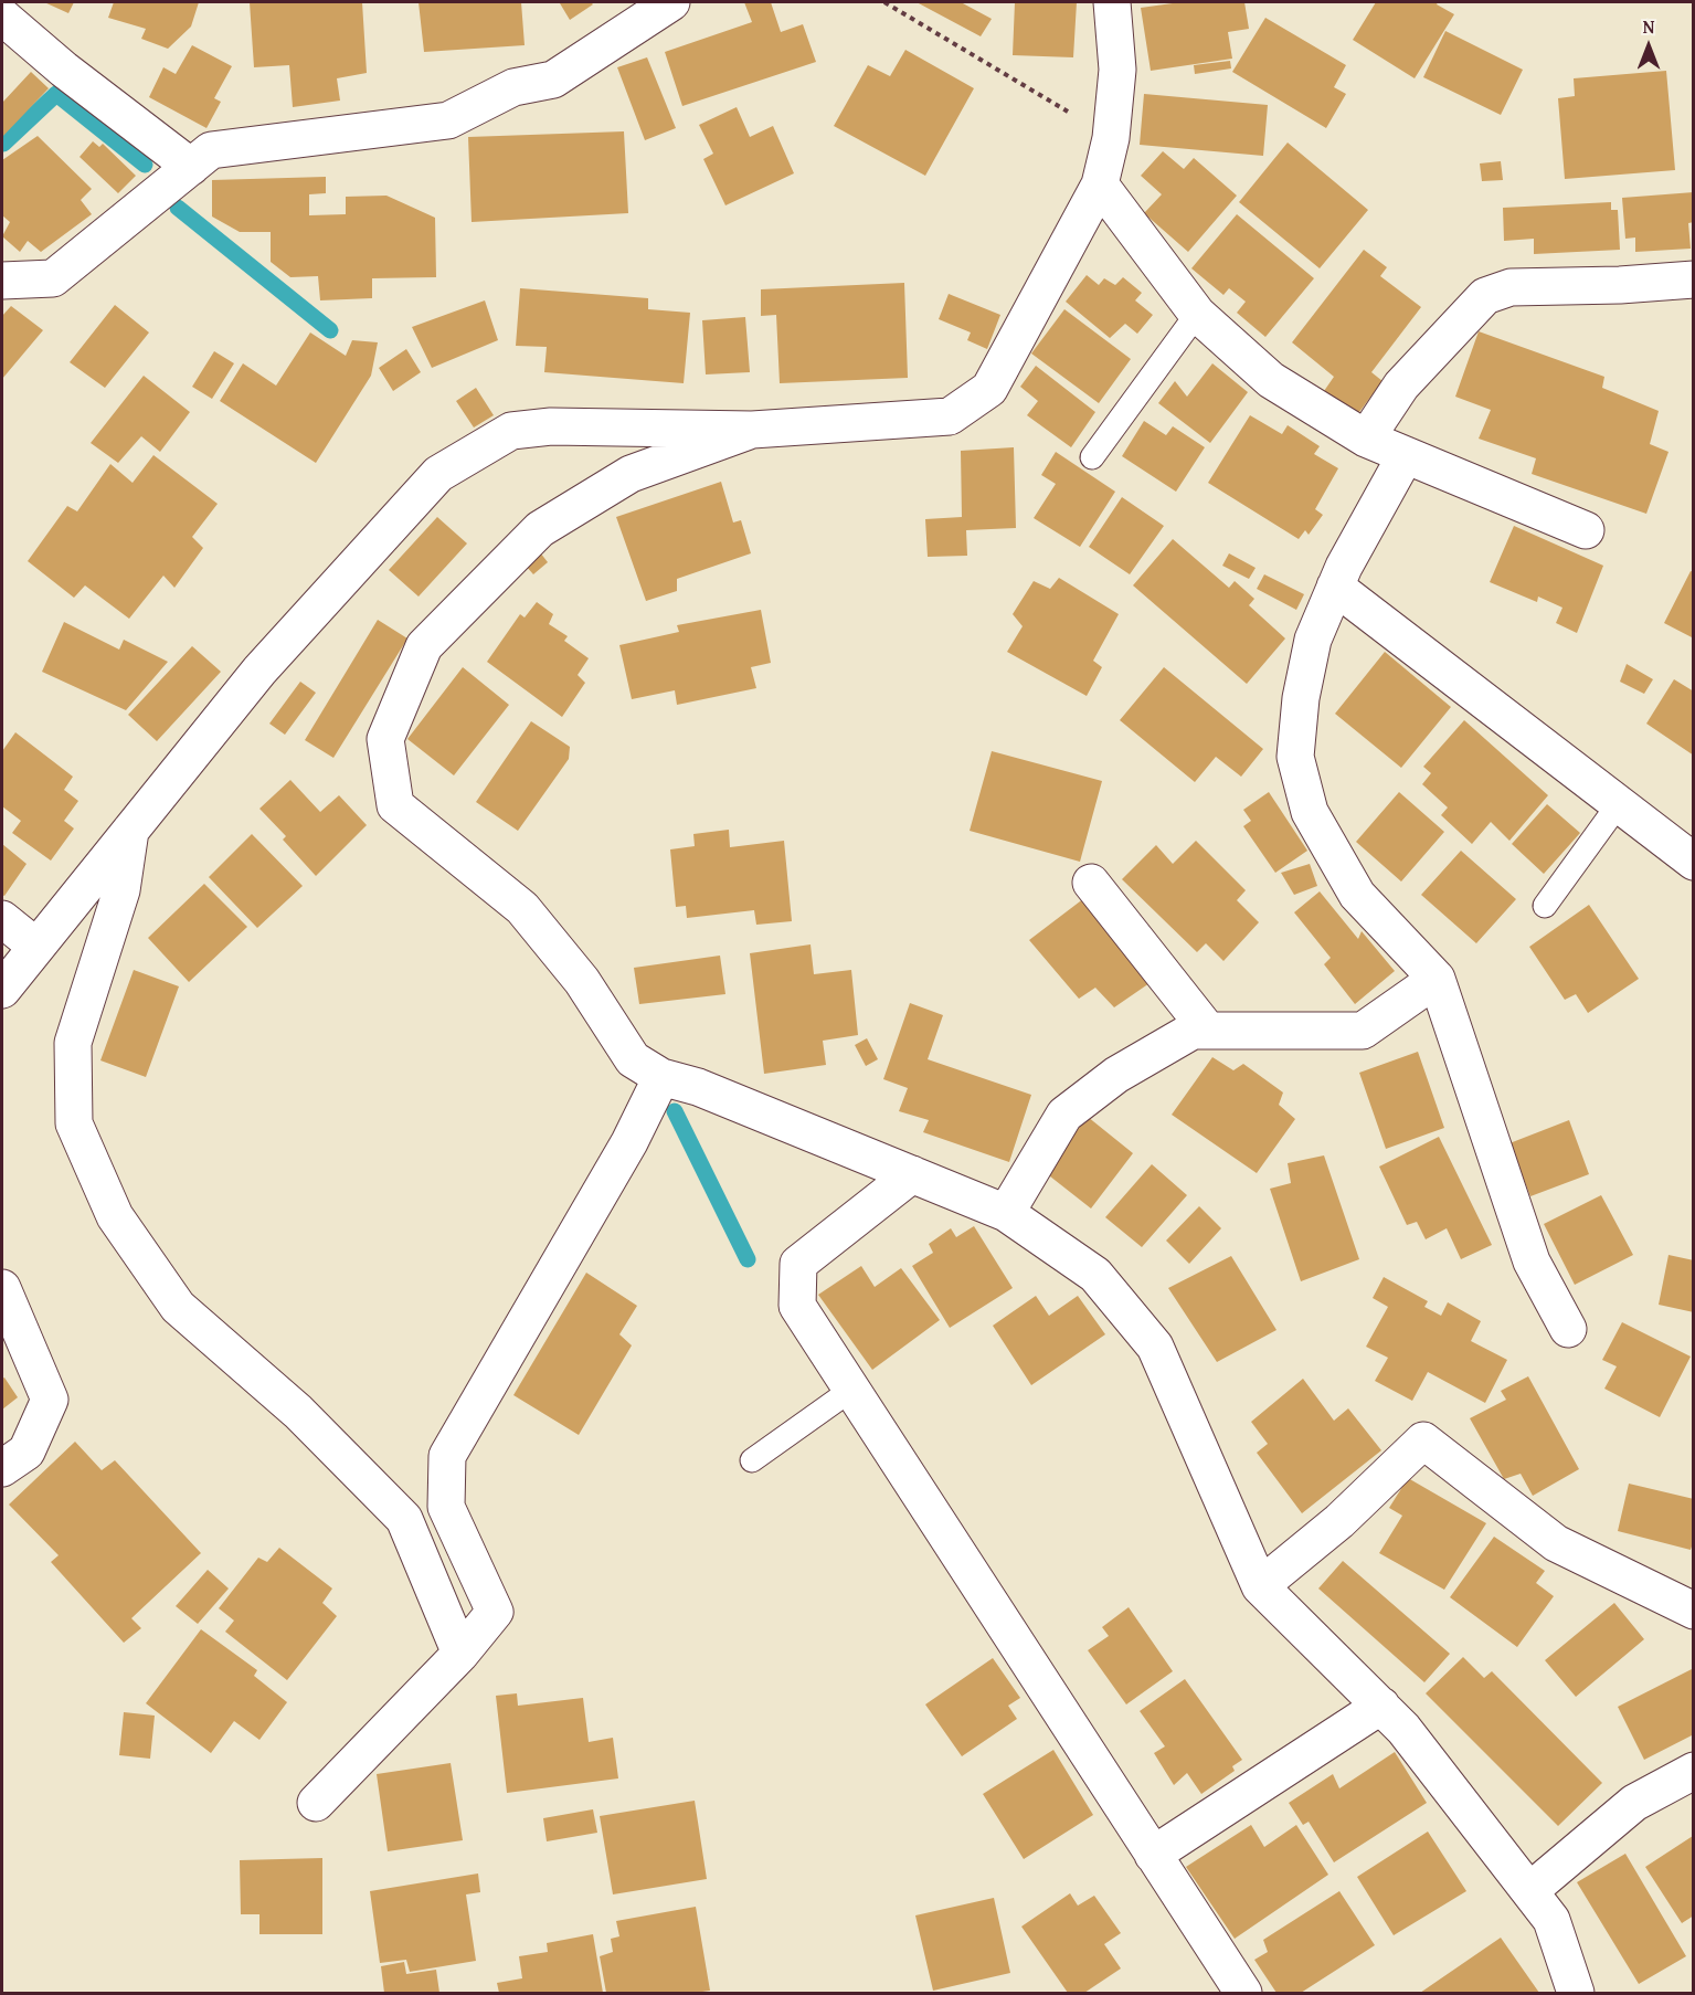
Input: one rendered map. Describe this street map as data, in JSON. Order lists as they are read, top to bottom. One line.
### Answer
{"north":"top"}
